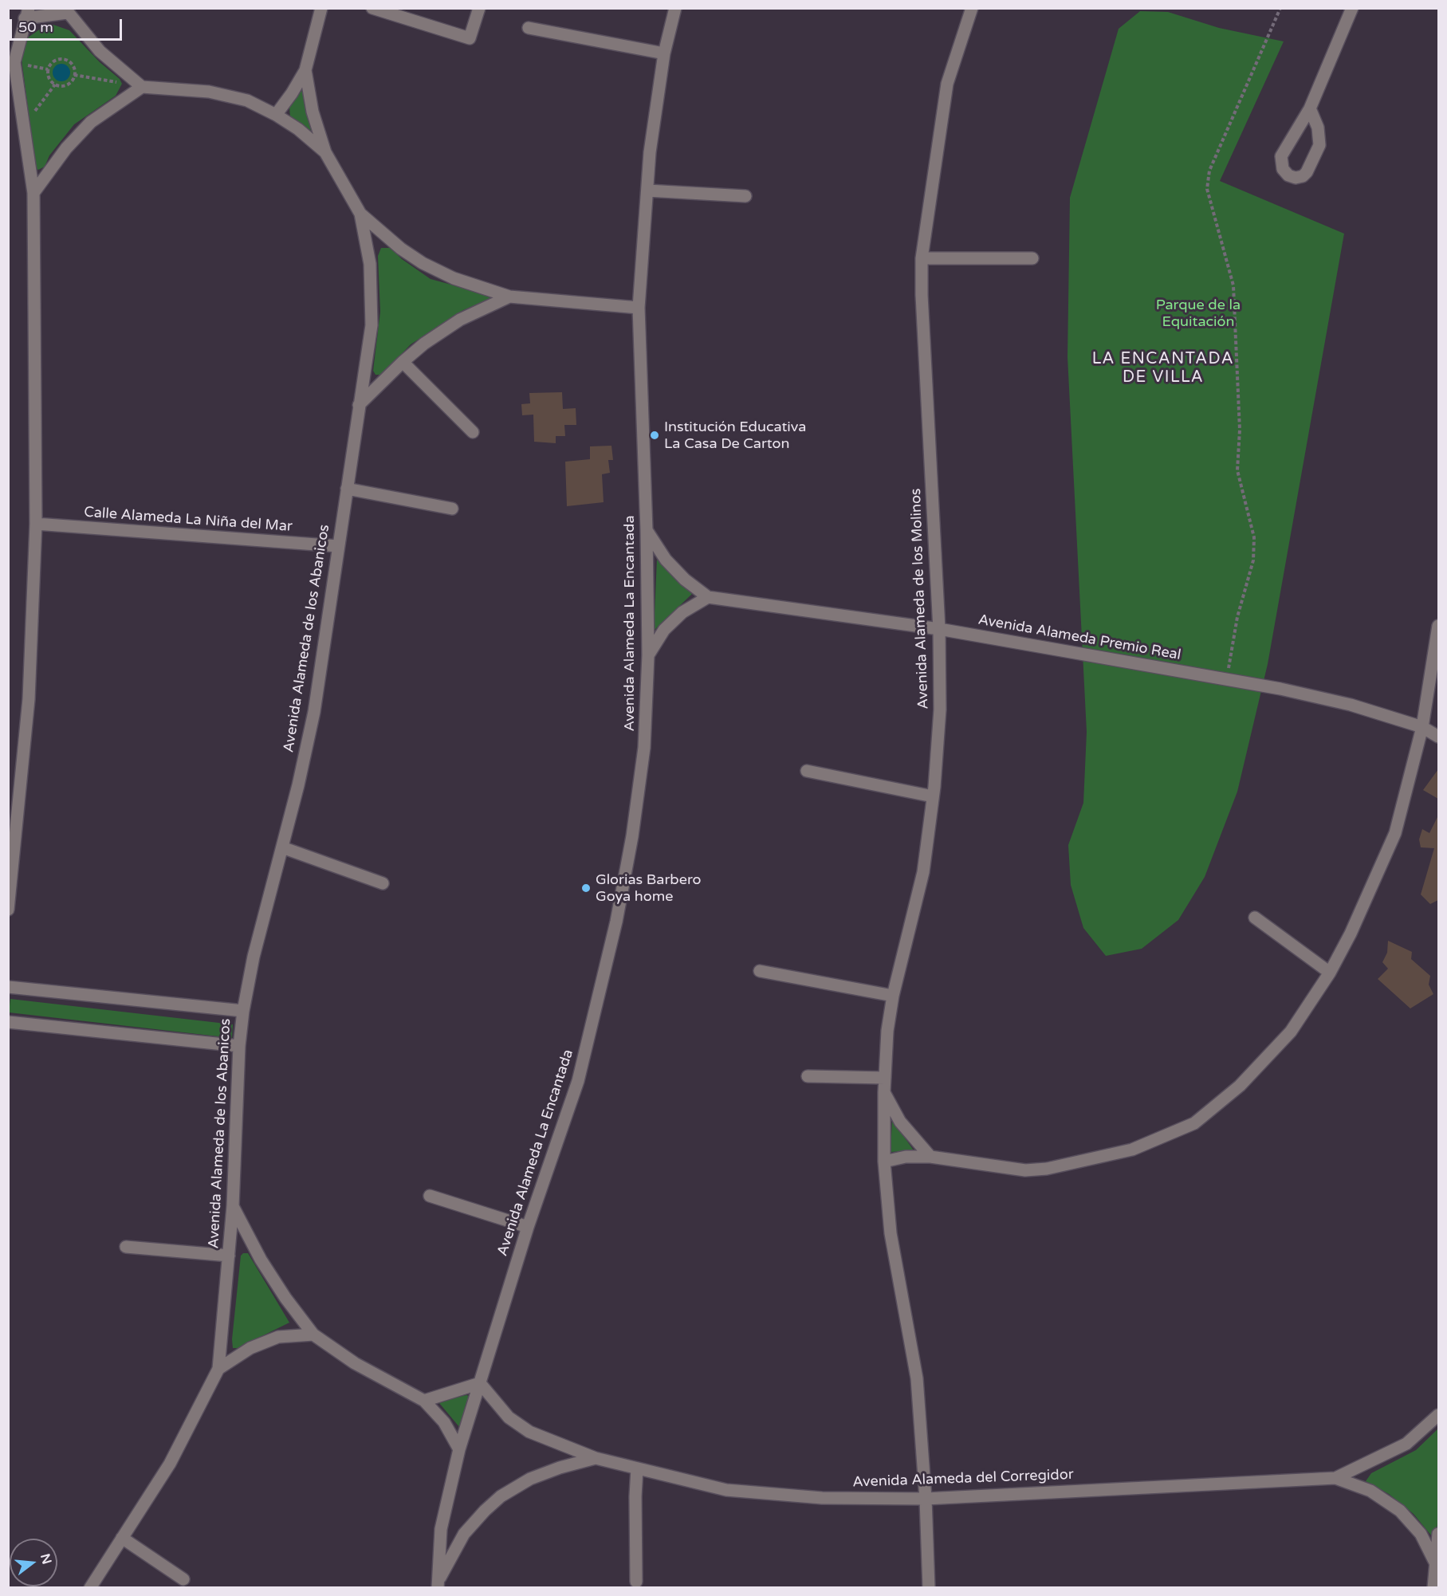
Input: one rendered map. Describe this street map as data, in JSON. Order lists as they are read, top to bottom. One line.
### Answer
{"streets":{"street":["Calle Alameda La Niña del Mar","Avenida Alameda de los Molinos","Avenida Alameda La Encantada","Avenida Alameda Premio Real","Avenida Alameda de los Abanicos","Avenida Alameda del Corregidor"]},"crossings":[["Calle Alameda La Niña del Mar","Avenida Alameda de los Abanicos"],["Avenida Alameda de los Molinos","Avenida Alameda Premio Real"],["Avenida Alameda de los Molinos","Avenida Alameda del Corregidor"],["Avenida Alameda La Encantada","Avenida Alameda Premio Real"],["Avenida Alameda La Encantada","Avenida Alameda del Corregidor"]],"districts":["LA ENCANTADA DE VILLA"],"parks":["Parque de la Equitación"],"places":["Institución Educativa La Casa De Carton","Glorias Barbero Goya home"],"scale_bar":"50 m","north":"right"}
